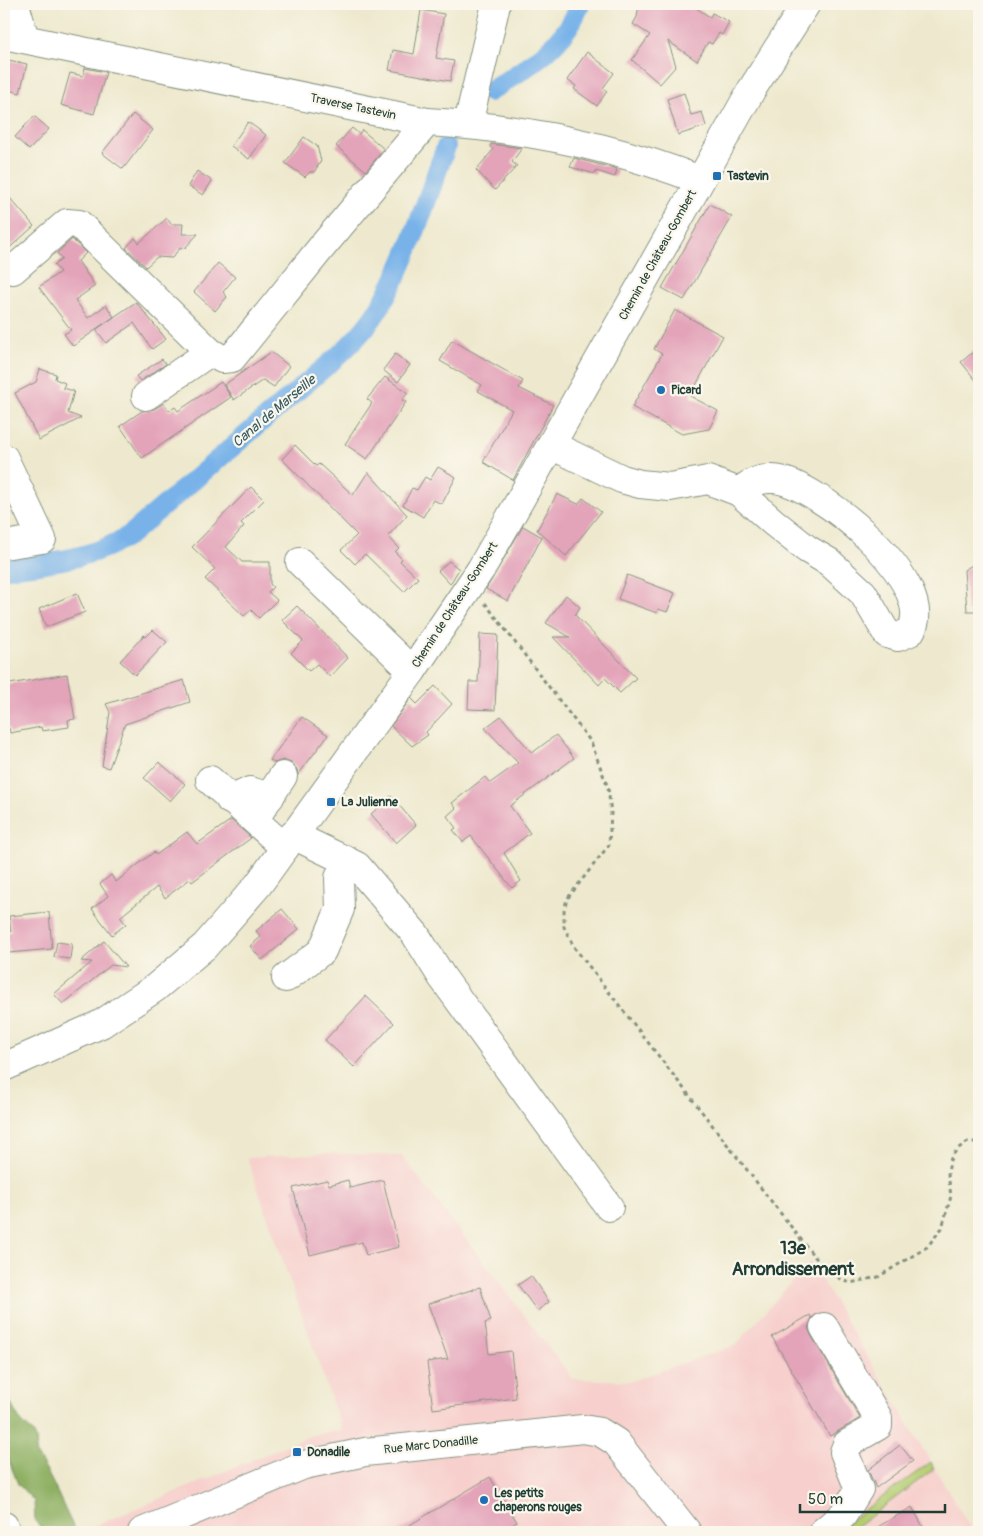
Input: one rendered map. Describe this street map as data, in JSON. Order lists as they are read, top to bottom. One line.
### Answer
{"streets":{"street":["Traverse Tastevin","Chemin de Château-Gombert","Rue Marc Donadille"]},"crossings":[["Traverse Tastevin","Chemin de Château-Gombert"]],"districts":["13e Arrondissement"],"water":["Canal de Marseille"],"places":{"transit":["Tastevin","La Julienne","Donadile"],"other":["Picard","Les petits chaperons rouges"]},"scale_bar":"50 m"}
